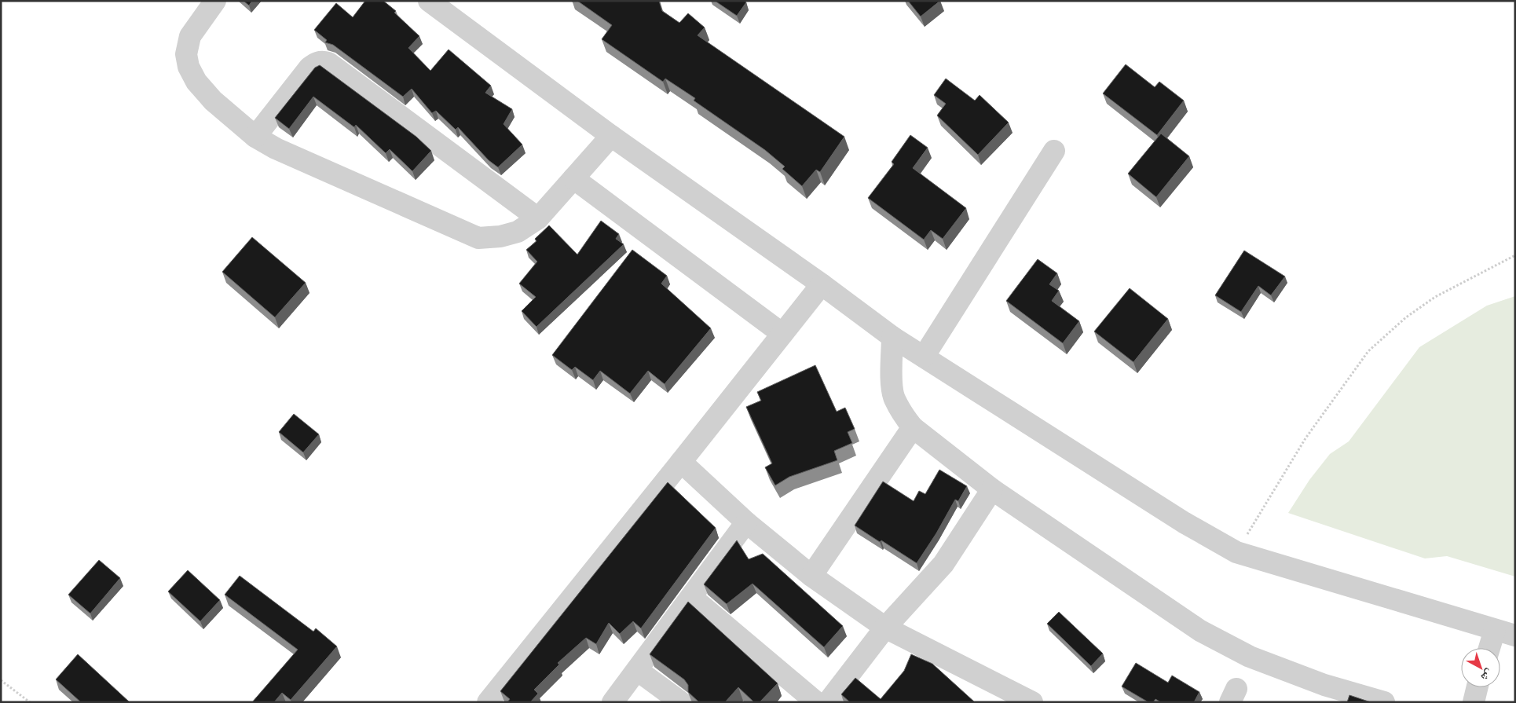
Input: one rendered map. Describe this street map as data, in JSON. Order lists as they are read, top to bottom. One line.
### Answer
{"north":"bottom right"}
